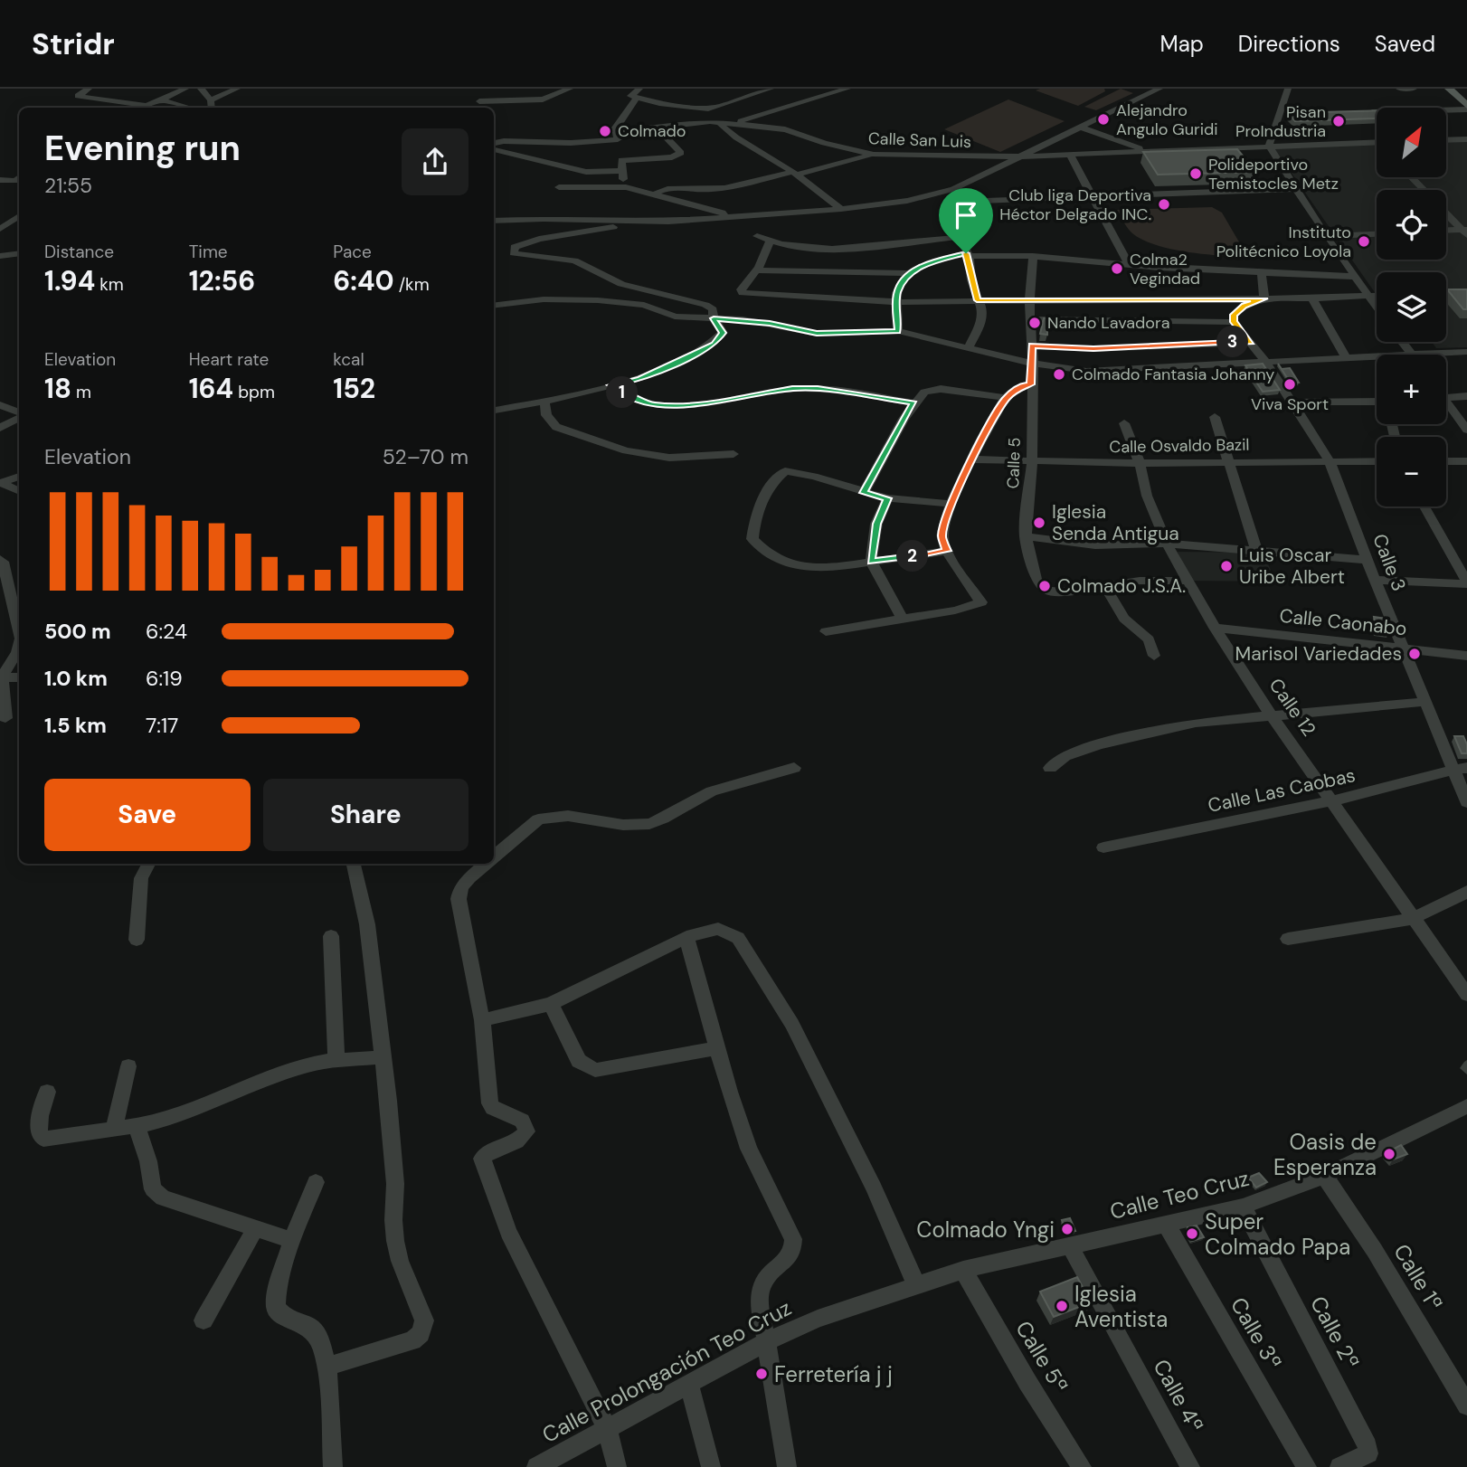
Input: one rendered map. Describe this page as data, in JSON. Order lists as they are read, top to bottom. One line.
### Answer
{"streets":{"street":["Calle San Luis","Calle Osvaldo Bazil","Calle 5","Calle 3","Calle Caonabo","Calle 12","Calle Las Caobas","Calle Teo Cruz","Calle 1ª","Calle 2ª","Calle 3ª","Calle 5ª","Calle Prolongación Teo Cruz","Calle 4ª"]},"crossings":[["Calle Osvaldo Bazil","Calle 5"],["Calle Osvaldo Bazil","Calle 3"],["Calle Osvaldo Bazil","Calle 12"],["Calle 3","Calle Caonabo"],["Calle 3","Calle Las Caobas"],["Calle Caonabo","Calle 12"],["Calle 12","Calle Las Caobas"],["Calle Teo Cruz","Calle 1ª"],["Calle Teo Cruz","Calle 2ª"],["Calle Teo Cruz","Calle 3ª"],["Calle Teo Cruz","Calle 5ª"],["Calle Teo Cruz","Calle Prolongación Teo Cruz"],["Calle Teo Cruz","Calle 4ª"],["Calle 5ª","Calle Prolongación Teo Cruz"]],"places":["Alejandro Angulo Guridi","Pisan ProIndustria","Colmado","Polideportivo Temistocles Metz","Club liga Deportiva Héctor Delgado INC.","Instituto Politécnico Loyola","Colma2 Vegindad","Nando Lavadora","Colmado Fantasia Johanny","Viva Sport","Iglesia Senda Antigua","Luis Oscar Uribe Albert","Colmado J.S.A.","Marisol Variedades","Oasis de Esperanza","Colmado Yngi","Super Colmado Papa","Iglesia Aventista","Ferretería j j"],"north":"top right","page":{"header":"Stridr","nav":["Map","Directions","Saved"],"map_buttons":["+","−"],"heading":["Evening run","21:55"],"stats":[["Distance","1.94 km"],["Time","12:56"],["Pace","6:40 /km"],["Elevation","18 m"],["Heart rate","164 bpm"],["kcal","152"]],"pins":["3","1","2"],"chart":["Elevation","52–70 m"],"list":[{"name":"500 m","note":"6:24"},{"name":"1.0 km","note":"6:19"},{"name":"1.5 km","note":"7:17"}],"buttons":["Save","Share"]}}
